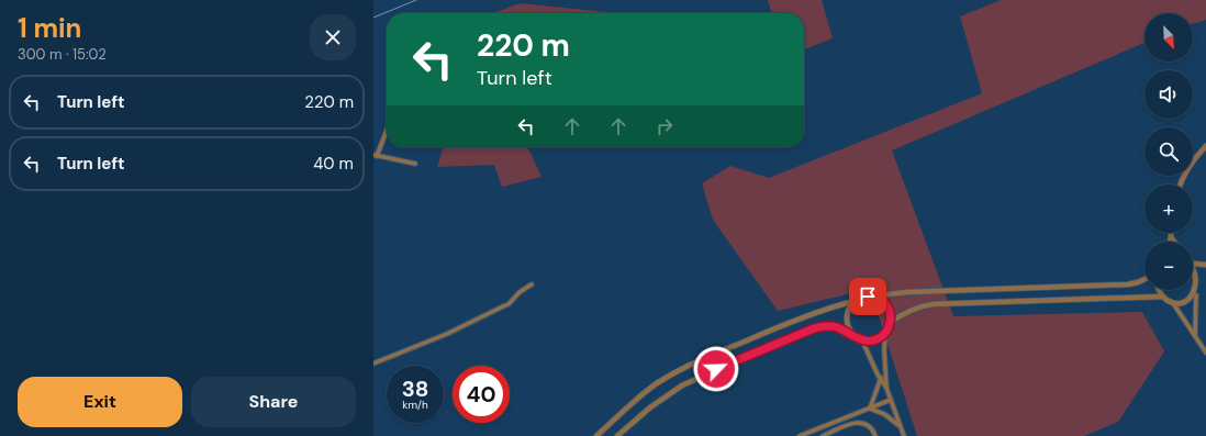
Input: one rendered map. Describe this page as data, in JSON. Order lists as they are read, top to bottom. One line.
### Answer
{"north":"bottom right","page":{"heading":["1 min","300 m · 15:02"],"map_buttons":["+","−"],"turn":["220 m","Turn left"],"list":[{"name":"Turn left","value":"220 m"},{"name":"Turn left","value":"40 m"}],"speed":"38 km/h","limit":"40","buttons":["Exit","Share"]}}
